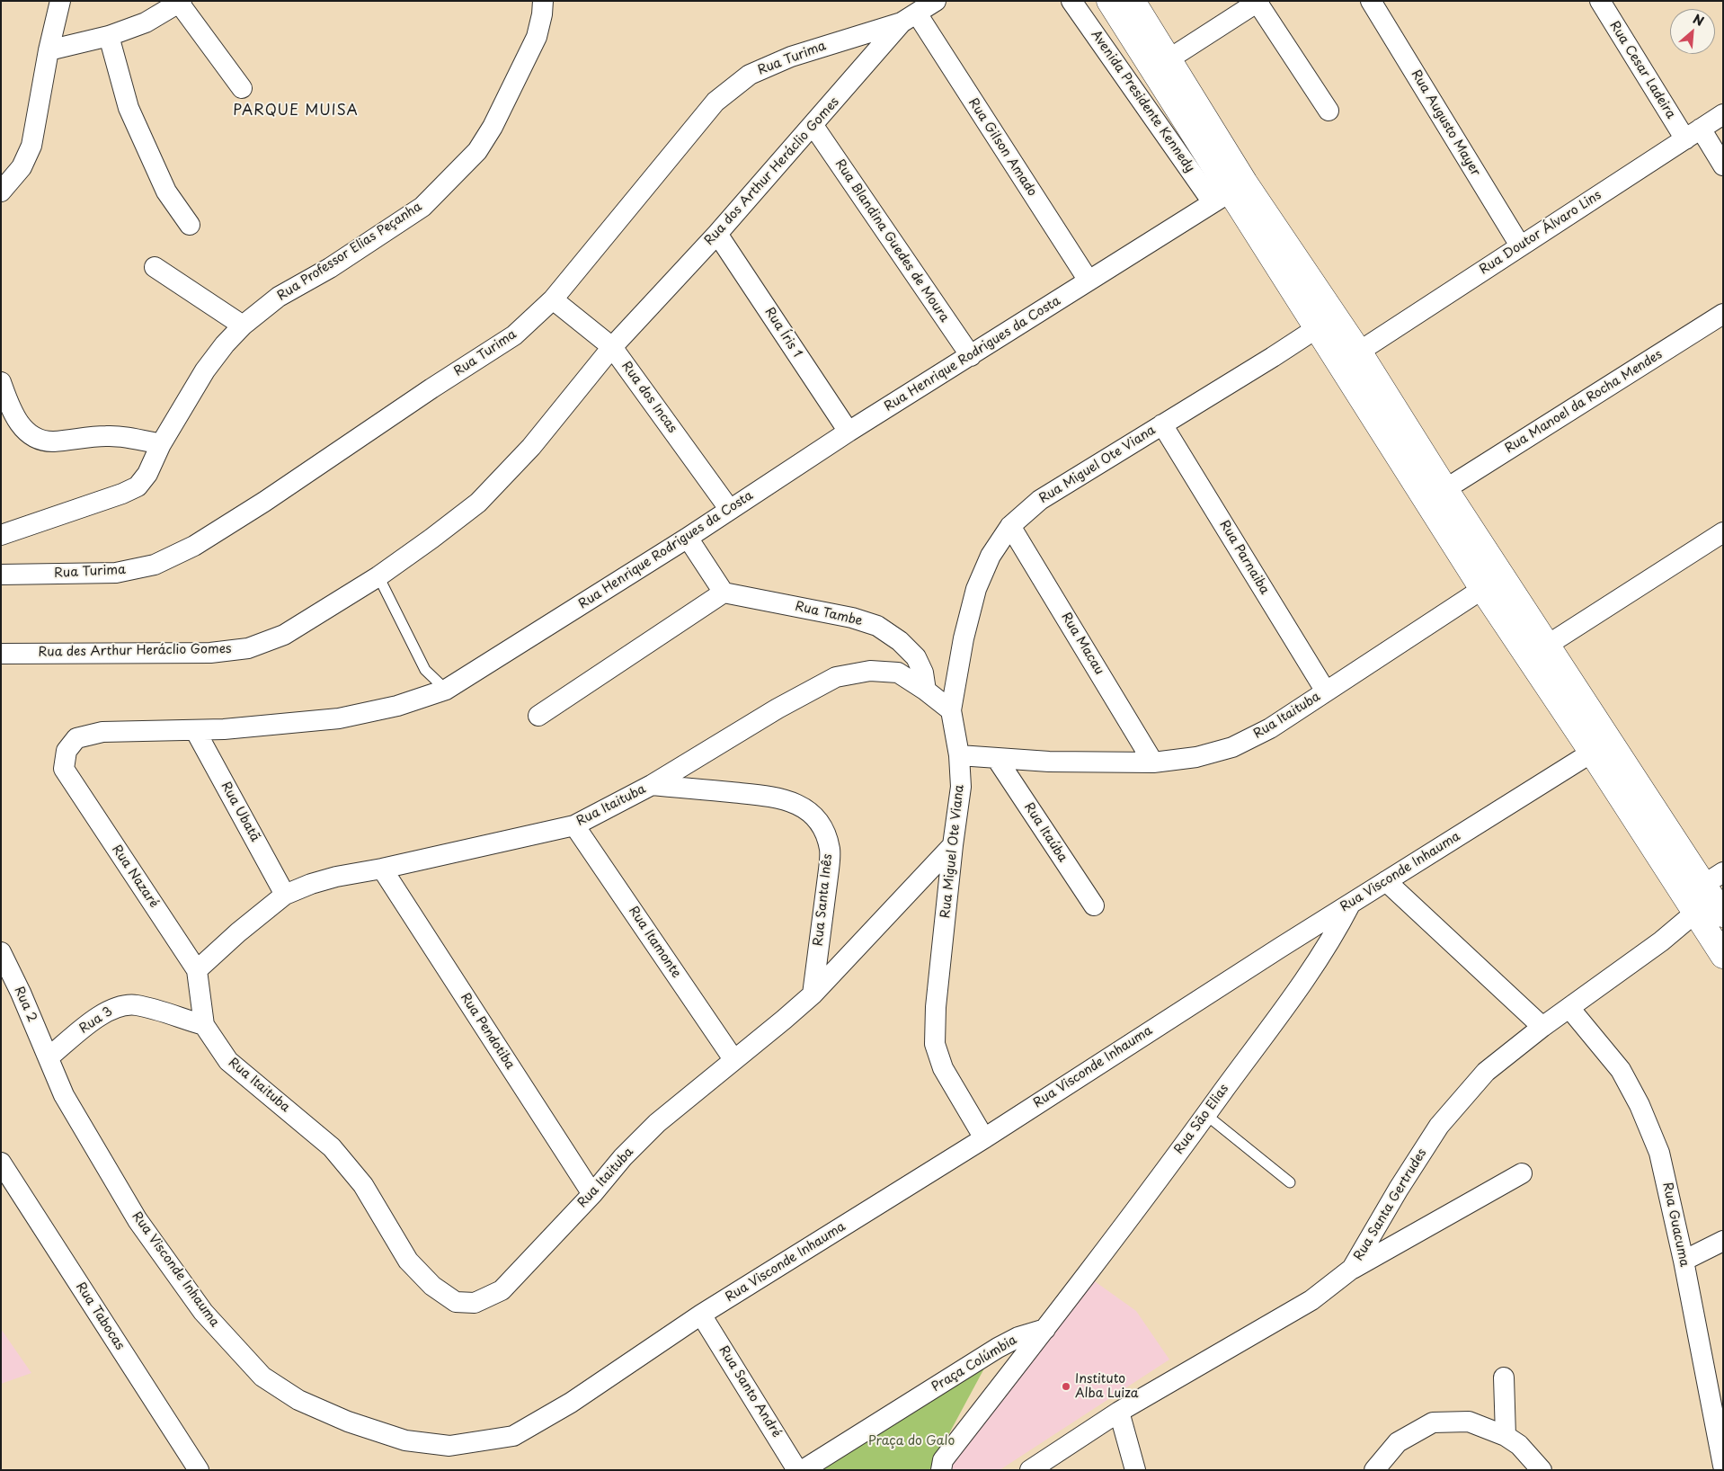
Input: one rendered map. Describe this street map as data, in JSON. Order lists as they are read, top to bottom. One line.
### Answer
{"streets":{"street":["Rua Turima","Rua Cesar Ladeira","Avenida Presidente Kennedy","Rua Augusto Mayer","Rua Gilson Amado","Rua dos Arthur Heráclio Gomes","Rua Doutor Álvaro Lins","Rua Blandina Guedes de Moura","Rua Professor Elias Peçanha","Rua Íris 1","Rua Henrique Rodrigues da Costa","Rua dos Incas","Rua Manoel da Rocha Mendes","Rua Miguel Ote Viana","Rua Parnaiba","Rua Tambe","Rua Macau","Rua des Arthur Heráclio Gomes","Rua Itaituba","Rua Ubatã","Rua Itaúba","Rua Visconde Inhauma","Rua Nazaré","Rua Santa Inês","Rua Itamonte","Rua 2","Rua 3","Rua Pendotiba","Rua Sāo Elias","Rua Santa Gertrudes","Rua Guacuma","Rua Tabocas","Praça Colúmbia","Rua Santo André"]},"crossings":[["Rua Turima","Rua Gilson Amado"],["Rua Turima","Rua dos Arthur Heráclio Gomes"],["Rua Turima","Rua dos Incas"],["Rua Cesar Ladeira","Rua Doutor Álvaro Lins"],["Avenida Presidente Kennedy","Rua Henrique Rodrigues da Costa"],["Rua Augusto Mayer","Rua Doutor Álvaro Lins"],["Rua Gilson Amado","Rua dos Arthur Heráclio Gomes"],["Rua Gilson Amado","Rua Henrique Rodrigues da Costa"],["Rua dos Arthur Heráclio Gomes","Rua Blandina Guedes de Moura"],["Rua dos Arthur Heráclio Gomes","Rua Íris 1"],["Rua dos Arthur Heráclio Gomes","Rua dos Incas"],["Rua dos Arthur Heráclio Gomes","Rua des Arthur Heráclio Gomes"],["Rua Blandina Guedes de Moura","Rua Henrique Rodrigues da Costa"],["Rua Íris 1","Rua Henrique Rodrigues da Costa"],["Rua Henrique Rodrigues da Costa","Rua dos Incas"],["Rua Henrique Rodrigues da Costa","Rua Ubatã"],["Rua Henrique Rodrigues da Costa","Rua Nazaré"],["Rua dos Incas","Rua des Arthur Heráclio Gomes"],["Rua Miguel Ote Viana","Rua Parnaiba"],["Rua Miguel Ote Viana","Rua Macau"],["Rua Miguel Ote Viana","Rua Itaituba"],["Rua Miguel Ote Viana","Rua Visconde Inhauma"],["Rua Parnaiba","Rua Itaituba"],["Rua Tambe","Rua Itaituba"],["Rua Macau","Rua Itaituba"],["Rua Itaituba","Rua Ubatã"],["Rua Itaituba","Rua Itaúba"],["Rua Itaituba","Rua Nazaré"],["Rua Itaituba","Rua Santa Inês"],["Rua Itaituba","Rua Itamonte"],["Rua Itaituba","Rua 3"],["Rua Itaituba","Rua Pendotiba"],["Rua Visconde Inhauma","Rua 2"],["Rua Visconde Inhauma","Rua 3"],["Rua Visconde Inhauma","Rua Sāo Elias"],["Rua Visconde Inhauma","Rua Santo André"],["Rua 2","Rua 3"],["Rua Sāo Elias","Praça Colúmbia"],["Rua Santa Gertrudes","Rua Guacuma"]],"districts":["PARQUE MUISA"],"parks":["Praça do Galo"],"places":["Instituto Alba Luiza"],"north":"top right"}
